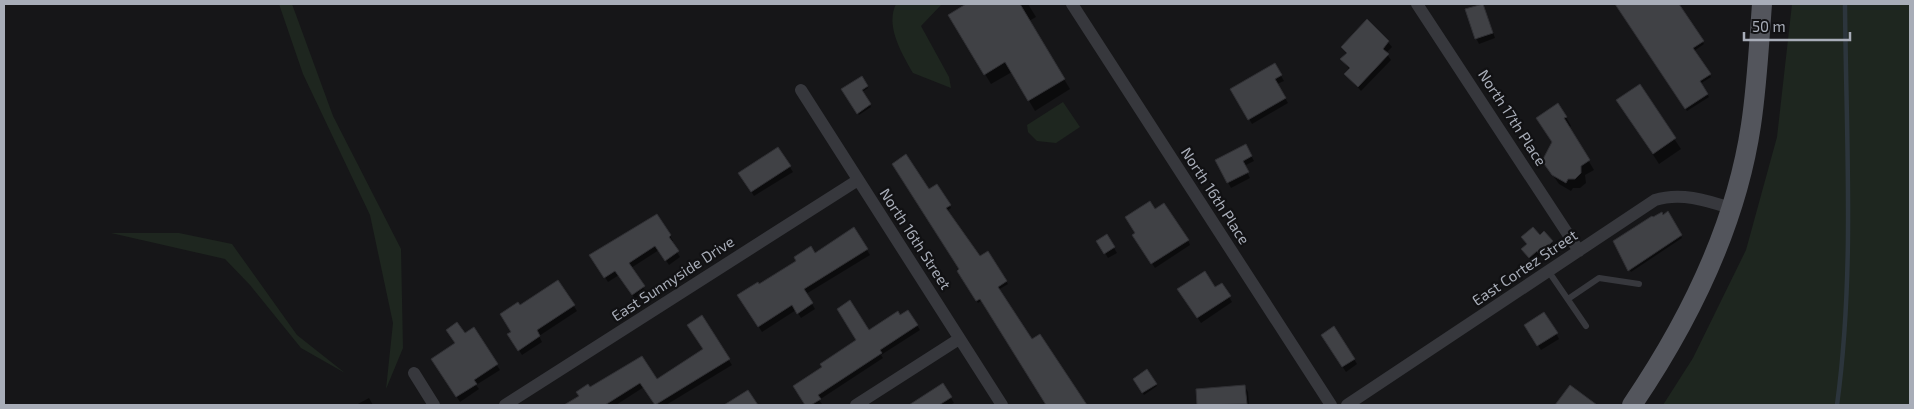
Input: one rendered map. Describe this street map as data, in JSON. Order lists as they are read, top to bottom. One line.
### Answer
{"streets":{"street":["North 17th Place","North 16th Place","North 16th Street","East Cortez Street","East Sunnyside Drive"]},"crossings":[["North 17th Place","East Cortez Street"],["North 16th Street","East Sunnyside Drive"]],"scale_bar":"50 m"}
